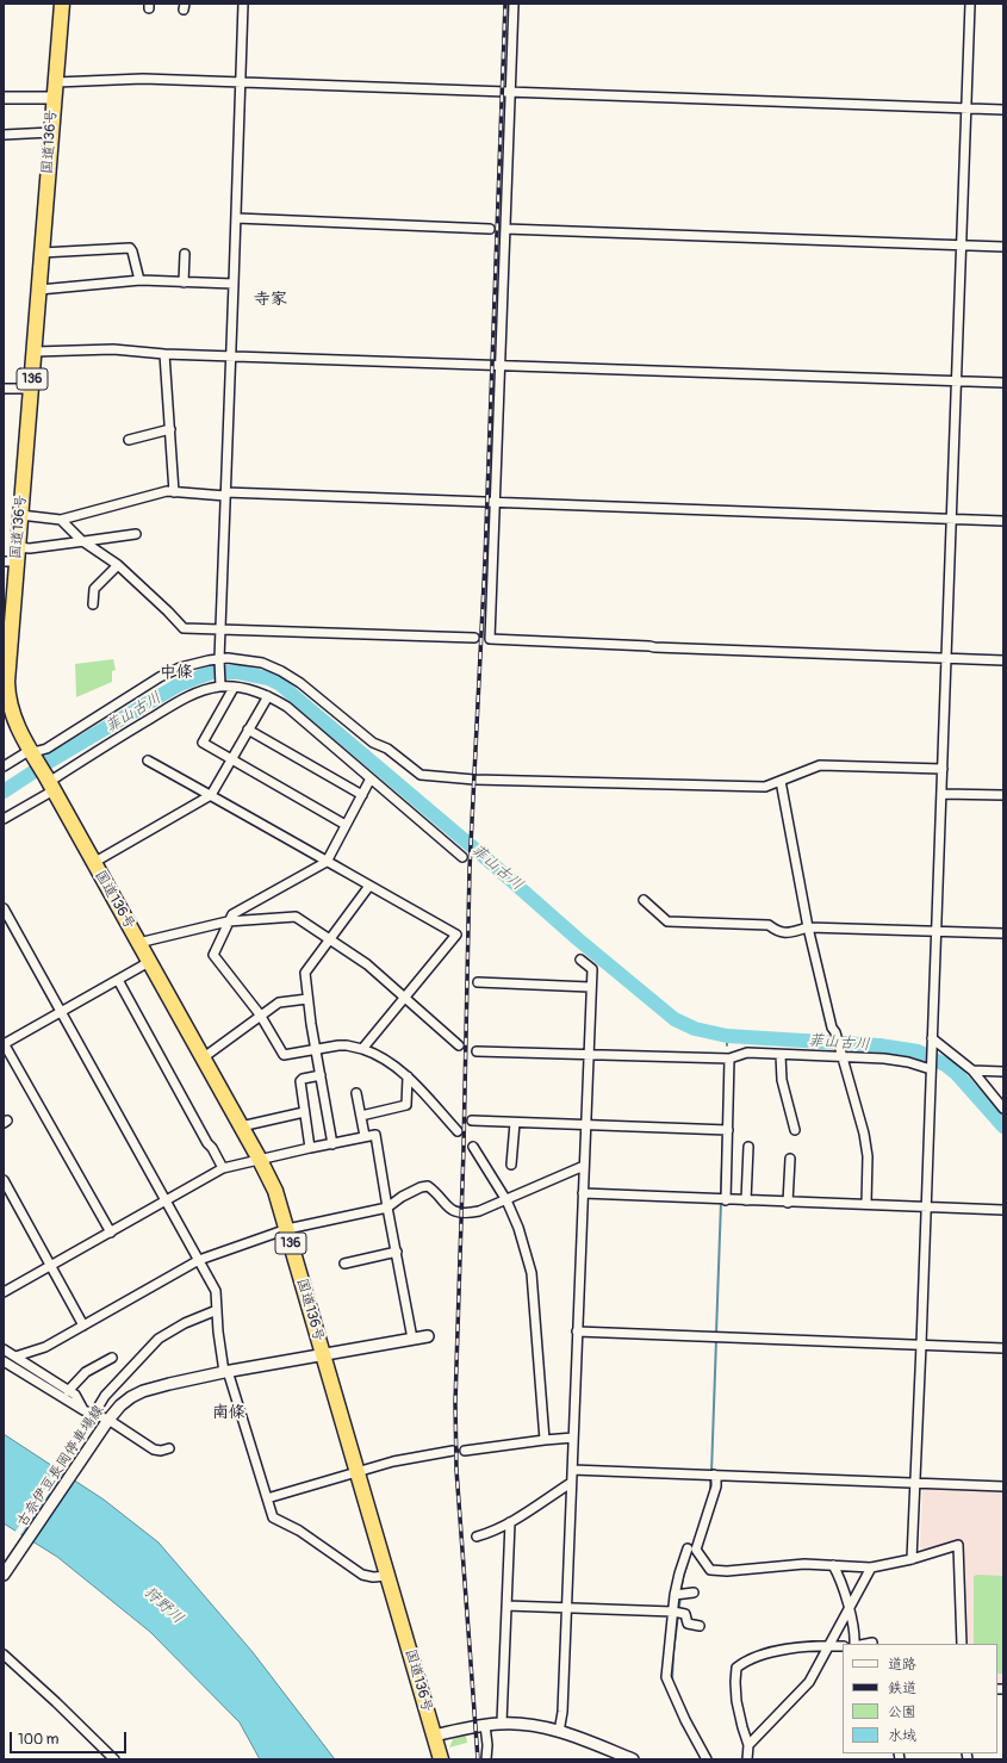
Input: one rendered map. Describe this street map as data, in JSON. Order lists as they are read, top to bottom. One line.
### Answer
{"streets":{"highway":["国道136号","136"],"main road":["古奈伊豆長岡停車場線"]},"crossings":[["国道136号","古奈伊豆長岡停車場線"]],"districts":["寺家","中條","南條"],"water":["菲山古川","狩野川"],"legend":["道路","鉄道","公園","水域"],"scale_bar":"100 m"}
